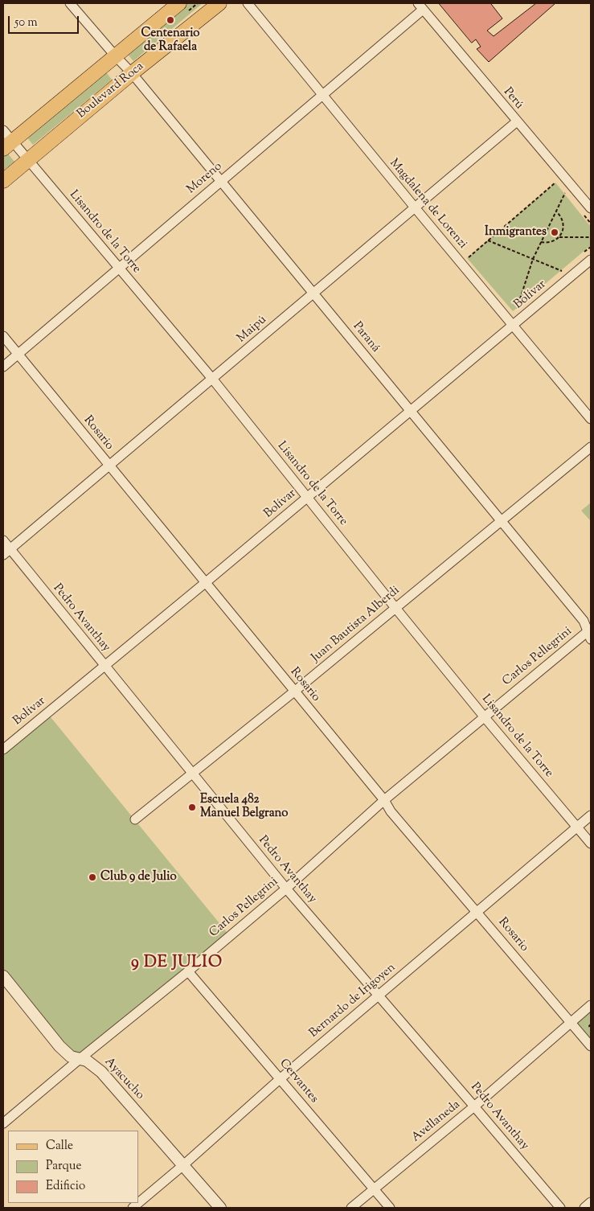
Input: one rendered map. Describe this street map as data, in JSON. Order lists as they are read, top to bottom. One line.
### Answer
{"streets":{"main road":["Boulevard Roca"],"street":["Perú","Moreno","Magdalena de Lorenzi","Lisandro de la Torre","Bolívar","Maipú","Paraná","Rosario","Pedro Avanthay","Juan Bautista Alberdi","Carlos Pellegrini","Bernardo de Irigoyen","Ayacucho","Cervantes","Avellaneda"]},"crossings":[["Boulevard Roca","Lisandro de la Torre"],["Boulevard Roca","Paraná"],["Perú","Moreno"],["Perú","Maipú"],["Moreno","Magdalena de Lorenzi"],["Moreno","Lisandro de la Torre"],["Moreno","Paraná"],["Moreno","Rosario"],["Magdalena de Lorenzi","Bolívar"],["Magdalena de Lorenzi","Maipú"],["Lisandro de la Torre","Bolívar"],["Lisandro de la Torre","Maipú"],["Lisandro de la Torre","Juan Bautista Alberdi"],["Lisandro de la Torre","Carlos Pellegrini"],["Lisandro de la Torre","Bernardo de Irigoyen"],["Bolívar","Paraná"],["Bolívar","Rosario"],["Bolívar","Pedro Avanthay"],["Maipú","Paraná"],["Maipú","Rosario"],["Maipú","Pedro Avanthay"],["Paraná","Juan Bautista Alberdi"],["Paraná","Carlos Pellegrini"],["Rosario","Juan Bautista Alberdi"],["Rosario","Carlos Pellegrini"],["Rosario","Bernardo de Irigoyen"],["Rosario","Avellaneda"],["Pedro Avanthay","Juan Bautista Alberdi"],["Pedro Avanthay","Carlos Pellegrini"],["Pedro Avanthay","Bernardo de Irigoyen"],["Pedro Avanthay","Avellaneda"],["Carlos Pellegrini","Ayacucho"],["Carlos Pellegrini","Cervantes"],["Bernardo de Irigoyen","Ayacucho"],["Bernardo de Irigoyen","Cervantes"],["Cervantes","Avellaneda"]],"districts":["9 DE JULIO"],"places":["Centenario de Rafaela","Inmigrantes","Escuela 482 Manuel Belgrano","Club 9 de Julio"],"legend":["Calle","Parque","Edificio"],"scale_bar":"50 m"}
